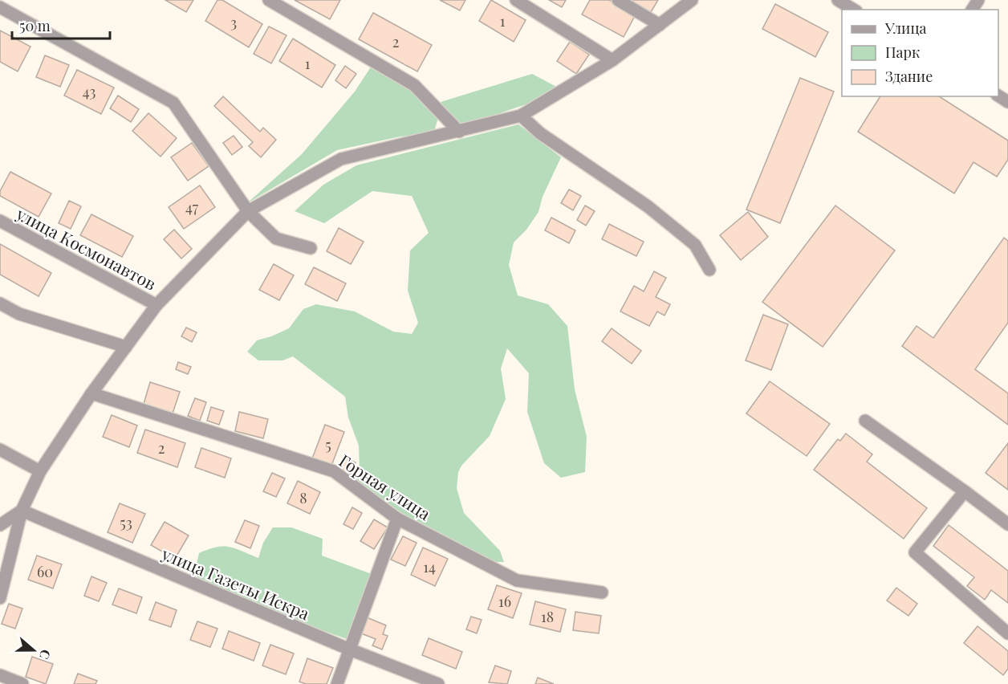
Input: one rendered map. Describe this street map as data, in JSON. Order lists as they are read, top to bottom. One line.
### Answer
{"streets":{"street":["улица Космонавтов","Горная улица","улица Газеты Искра"]},"house_numbers":["1","3","2","1","43","47","5","2","8","53","14","60","16","18"],"legend":["Улица","Парк","Здание"],"scale_bar":"50 m","north":"right"}
